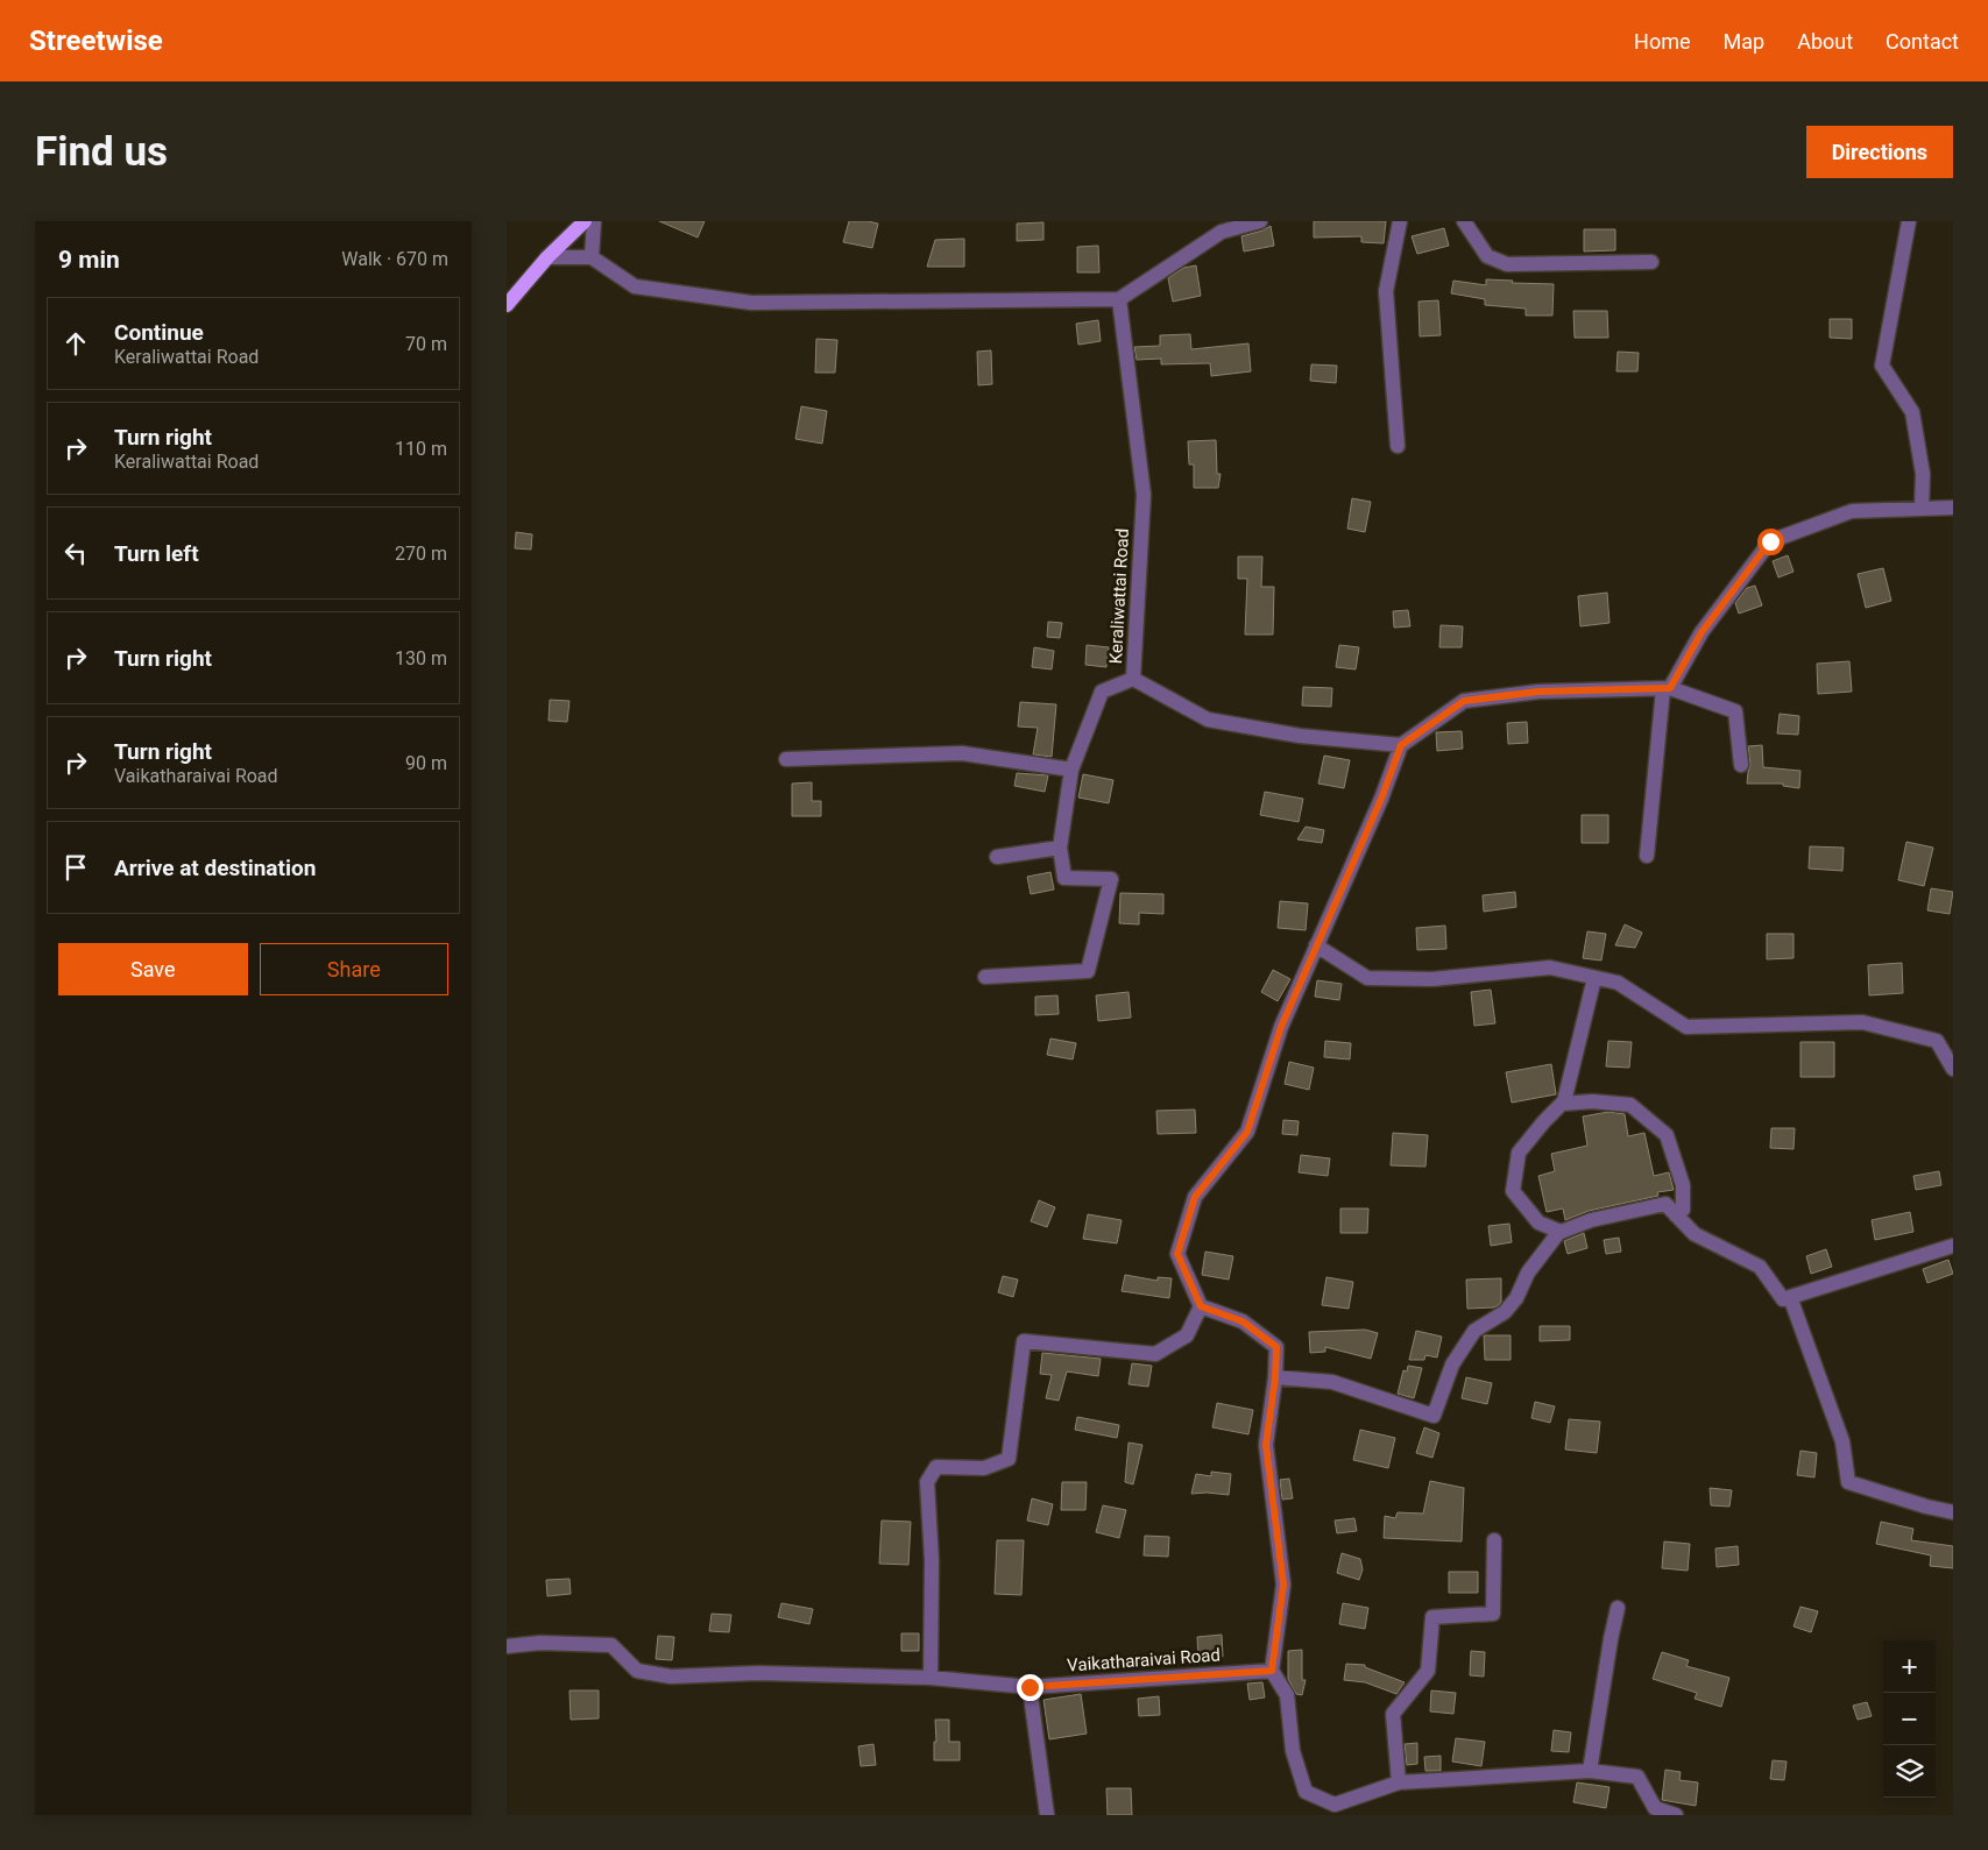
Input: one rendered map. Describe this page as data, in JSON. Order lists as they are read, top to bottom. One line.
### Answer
{"streets":{"street":["Keraliwattai Road","Vaikatharaivai Road"]},"page":{"header":"Streetwise","nav":["Home","Map","About","Contact"],"buttons":["Directions",["Save","Share"]],"title":"Find us","heading":["9 min","Walk · 670 m"],"list":[["Continue","Keraliwattai Road","70 m"],["Turn right","Keraliwattai Road","110 m"],["Turn left","270 m"],["Turn right","130 m"],["Turn right","Vaikatharaivai Road","90 m"],"Arrive at destination"],"map_buttons":["+","−"]}}
